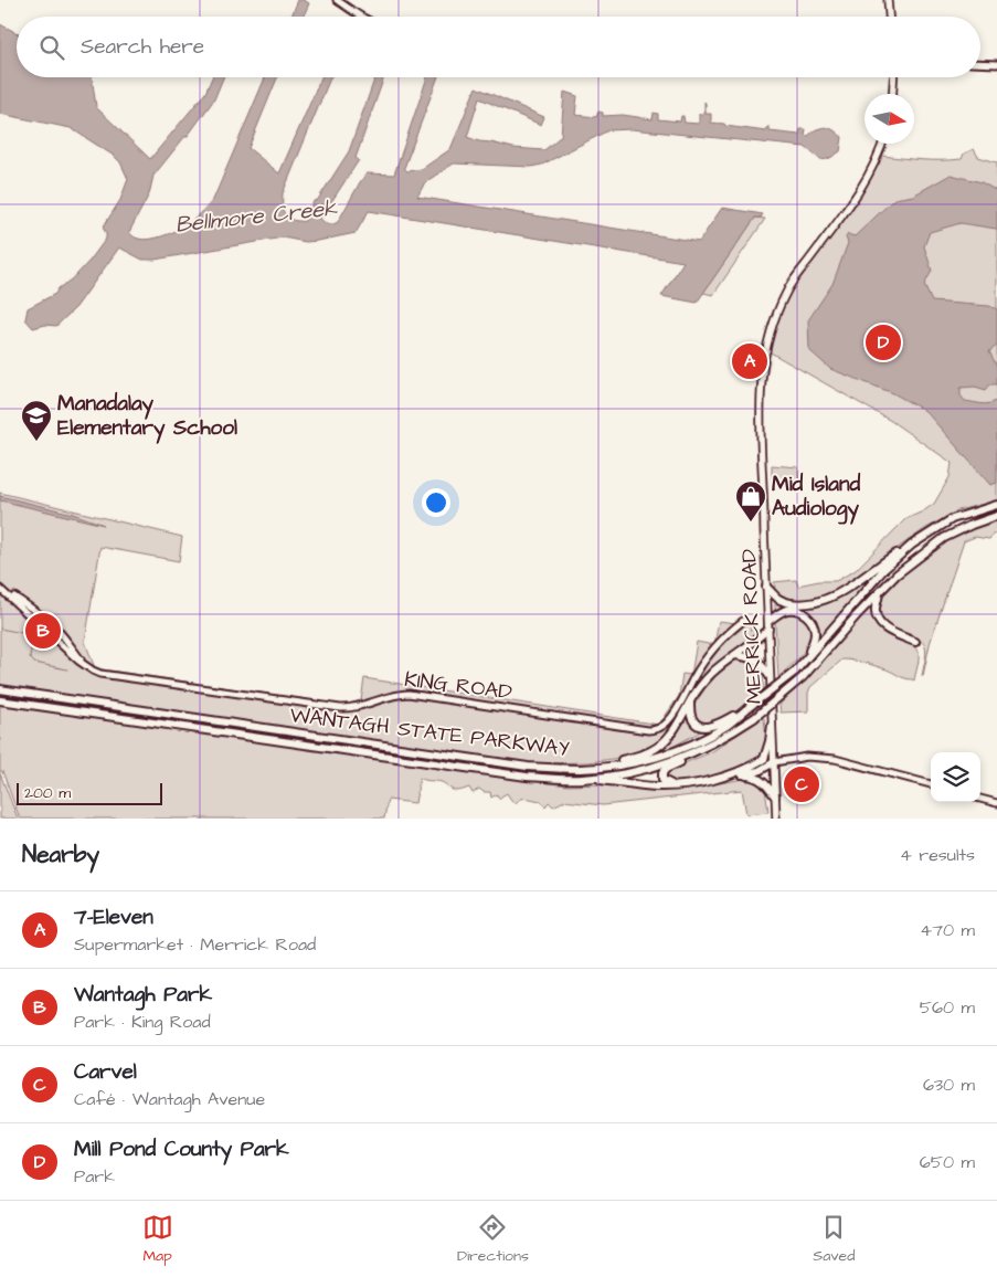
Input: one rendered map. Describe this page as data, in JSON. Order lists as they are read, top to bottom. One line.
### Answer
{"streets":{"highway":["WANTAGH STATE PARKWAY"],"main road":["MERRICK ROAD"],"street":["KING ROAD"]},"water":["Bellmore Creek"],"places":{"school or university":["Manadalay Elementary School"],"shop":["Mid Island Audiology"]},"scale_bar":"200 m","north":"right","page":{"search":"Search here","pins":["D","A","B","C"],"scale":"200 m","heading":["Nearby","4 results"],"list":[{"mark":"A","name":"7-Eleven","note":"Supermarket · Merrick Road","value":"470 m"},{"mark":"B","name":"Wantagh Park","note":"Park · King Road","value":"560 m"},{"mark":"C","name":"Carvel","note":"Café · Wantagh Avenue","value":"630 m"},{"mark":"D","name":"Mill Pond County Park","note":"Park","value":"650 m"}],"nav":["Map","Directions","Saved"]}}
